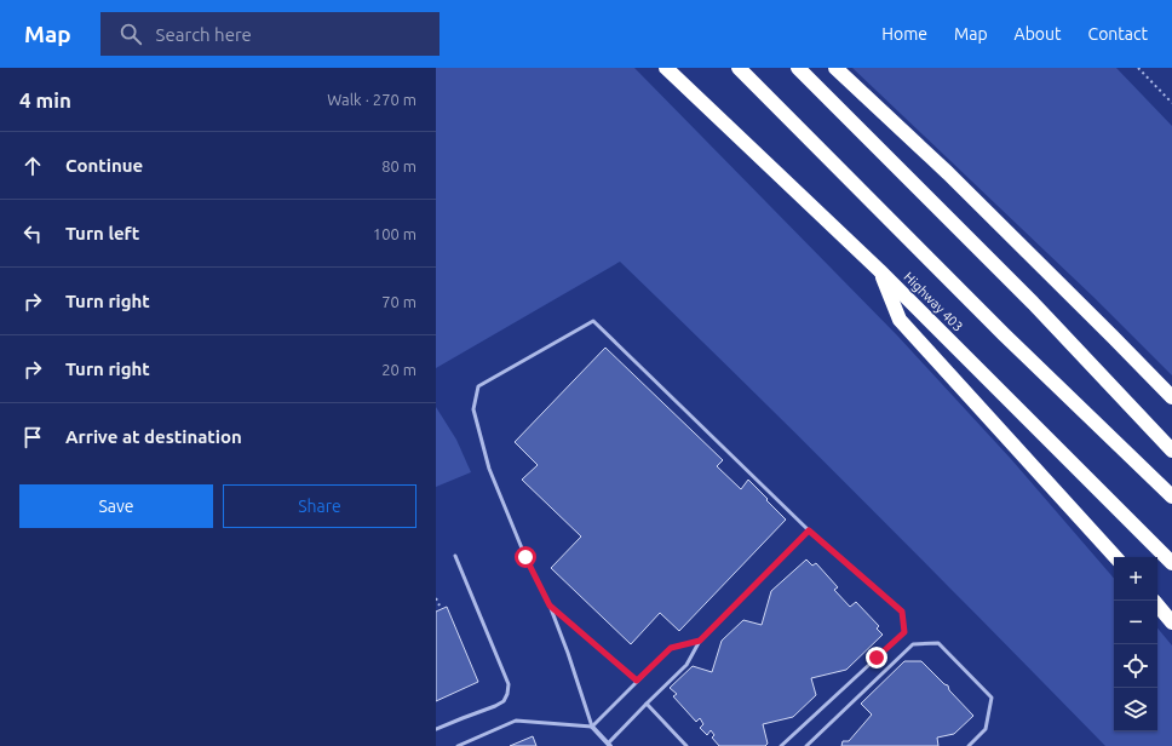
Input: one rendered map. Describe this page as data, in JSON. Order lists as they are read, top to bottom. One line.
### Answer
{"streets":{"highway":["Highway 403"]},"page":{"header":"Map","search":"Search here","nav":["Home","Map","About","Contact"],"heading":["4 min","Walk · 270 m"],"list":[["Continue","80 m"],["Turn left","100 m"],["Turn right","70 m"],["Turn right","20 m"],"Arrive at destination"],"buttons":["Save","Share"],"map_buttons":["+","−"]}}
